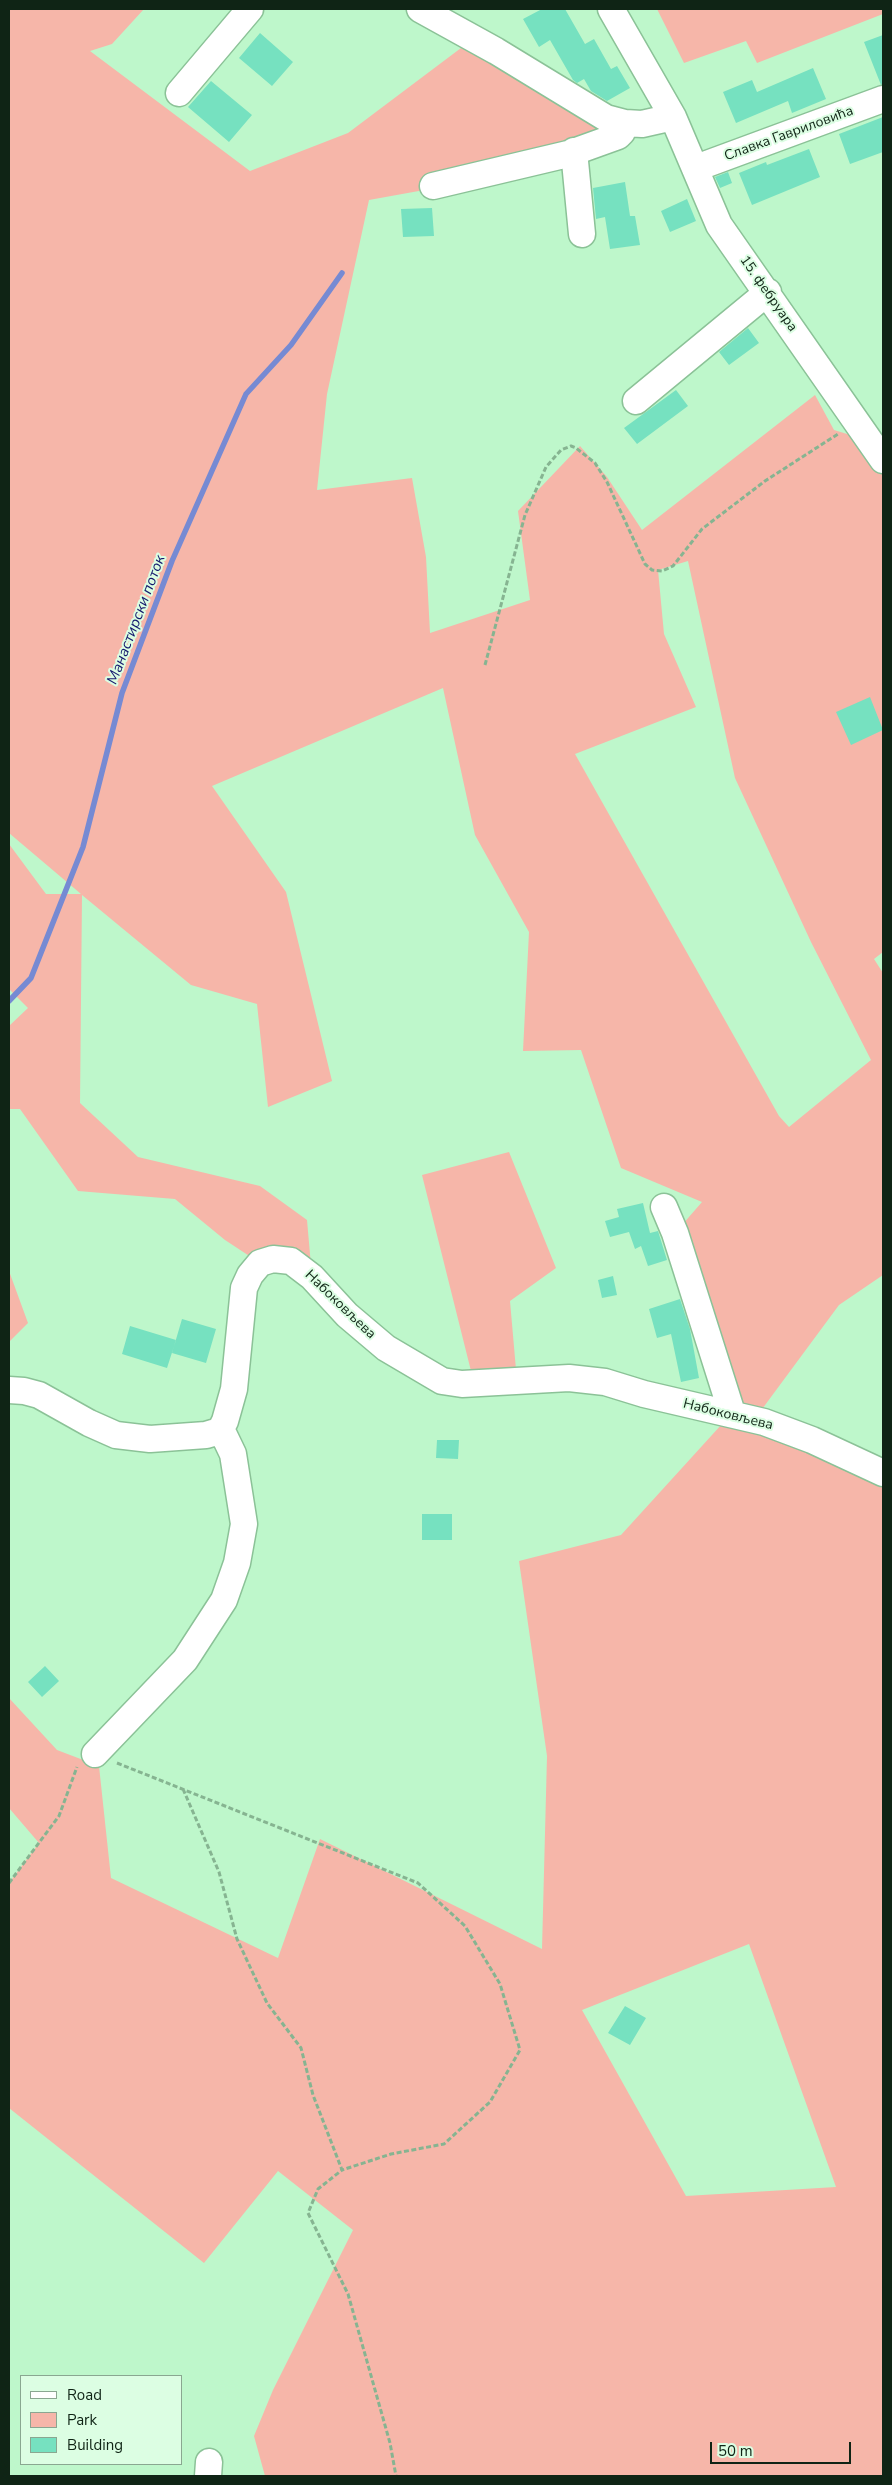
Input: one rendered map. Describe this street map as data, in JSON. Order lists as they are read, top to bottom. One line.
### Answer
{"streets":{"street":["Славка Гавриловића","15. фебруара","Набоковљева"]},"crossings":[["Славка Гавриловића","15. фебруара"]],"water":["Манастирски поток"],"legend":["Road","Park","Building"],"scale_bar":"50 m"}
